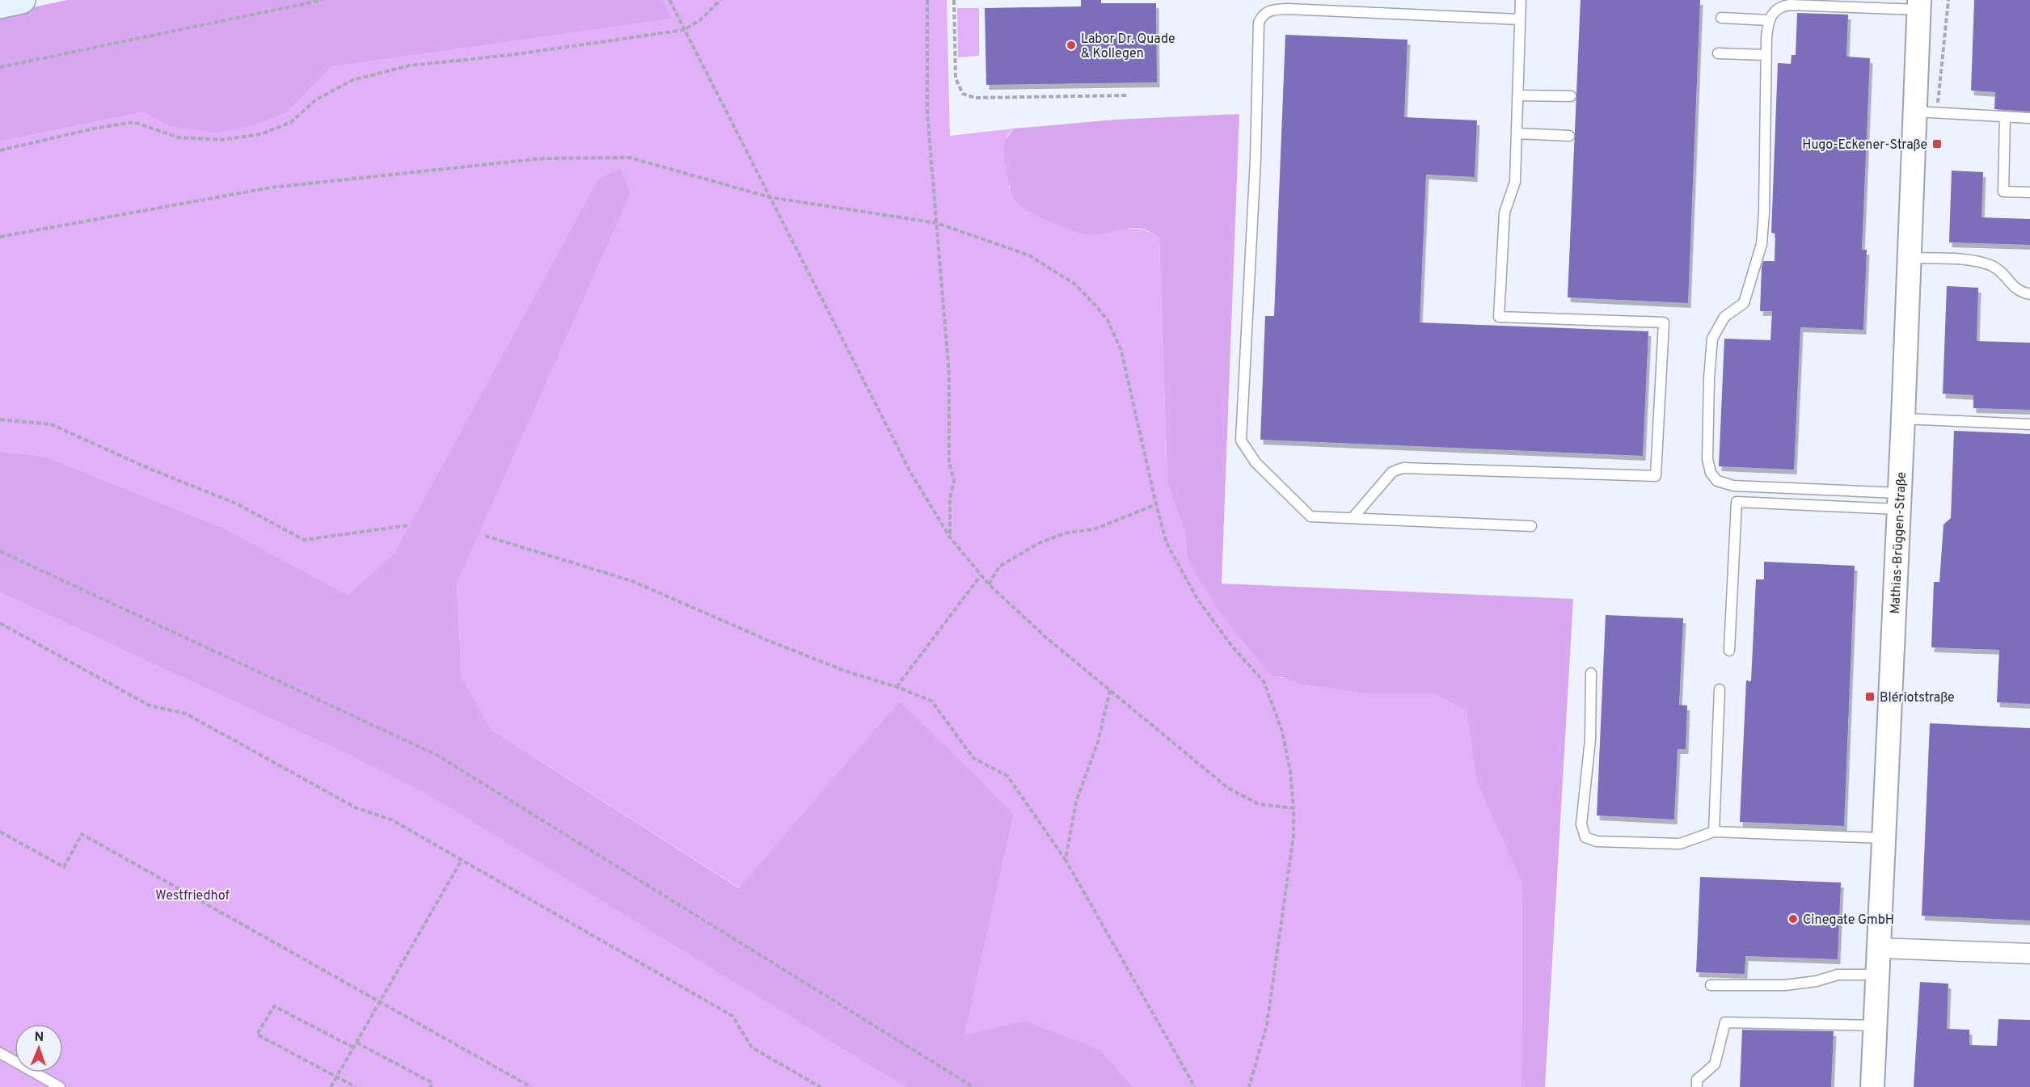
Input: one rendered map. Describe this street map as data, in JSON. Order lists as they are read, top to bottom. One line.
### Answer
{"streets":{"street":["Mathias-Brüggen-Straße"]},"parks":["Westfriedhof"],"places":{"other":["Labor Dr. Quade & Kollegen","Cinegate GmbH"],"transit":["Hugo-Eckener-Straße","Blériotstraße"]},"north":"top"}
